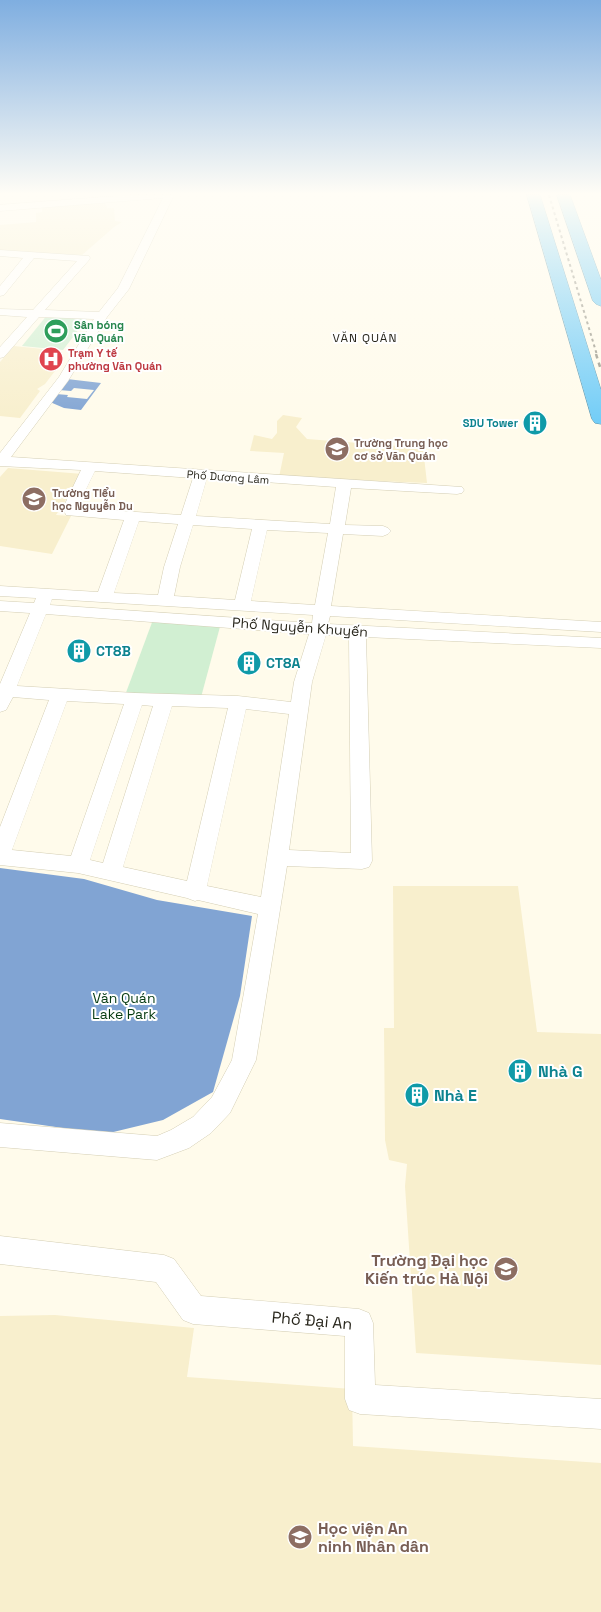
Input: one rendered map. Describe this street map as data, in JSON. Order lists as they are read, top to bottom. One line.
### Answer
{"streets":{"street":["Phố Dương Lâm","Phố Nguyễn Khuyến","Phố Đại An"]},"districts":["VĂN QUÁN"],"parks":["Văn Quán Lake Park"],"places":{"sports":["Sân bóng Văn Quán"],"hospital":["Trạm Y tế phường Văn Quán"],"building":["SDU Tower","CT8B","CT8A","Nhà G","Nhà E"],"school or university":["Trường Trung học cơ sở Văn Quán","Trường Tiểu học Nguyễn Du","Trường Đại học Kiến trúc Hà Nội","Học viện An ninh Nhân dân"]}}
